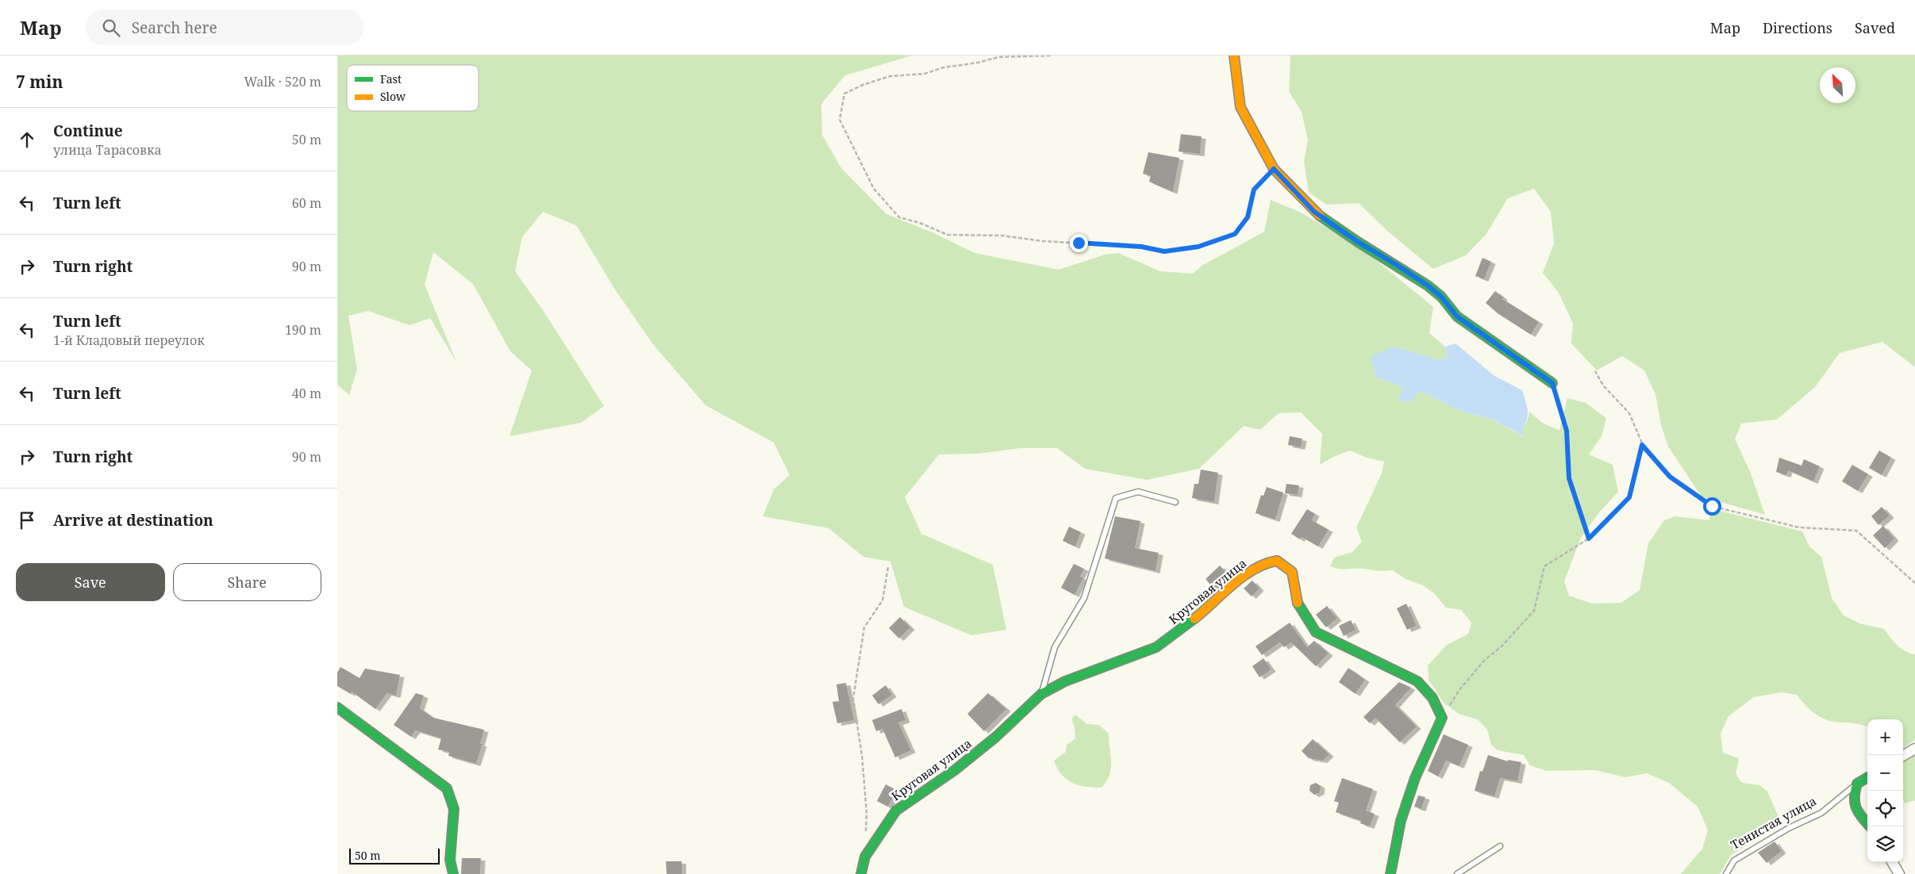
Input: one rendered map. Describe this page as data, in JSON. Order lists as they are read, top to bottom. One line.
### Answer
{"streets":{"street":["Круговая улица","Тенистая улица"]},"legend":["Fast","Slow"],"scale_bar":"50 m","north":"top left","page":{"header":"Map","search":"Search here","nav":["Map","Directions","Saved"],"heading":["7 min","Walk · 520 m"],"list":[["Continue","улица Тарасовка","50 m"],["Turn left","60 m"],["Turn right","90 m"],["Turn left","1-й Кладовый переулок","190 m"],["Turn left","40 m"],["Turn right","90 m"],"Arrive at destination"],"buttons":["Save","Share"],"map_buttons":["+","−"],"scale":"50 m"}}
